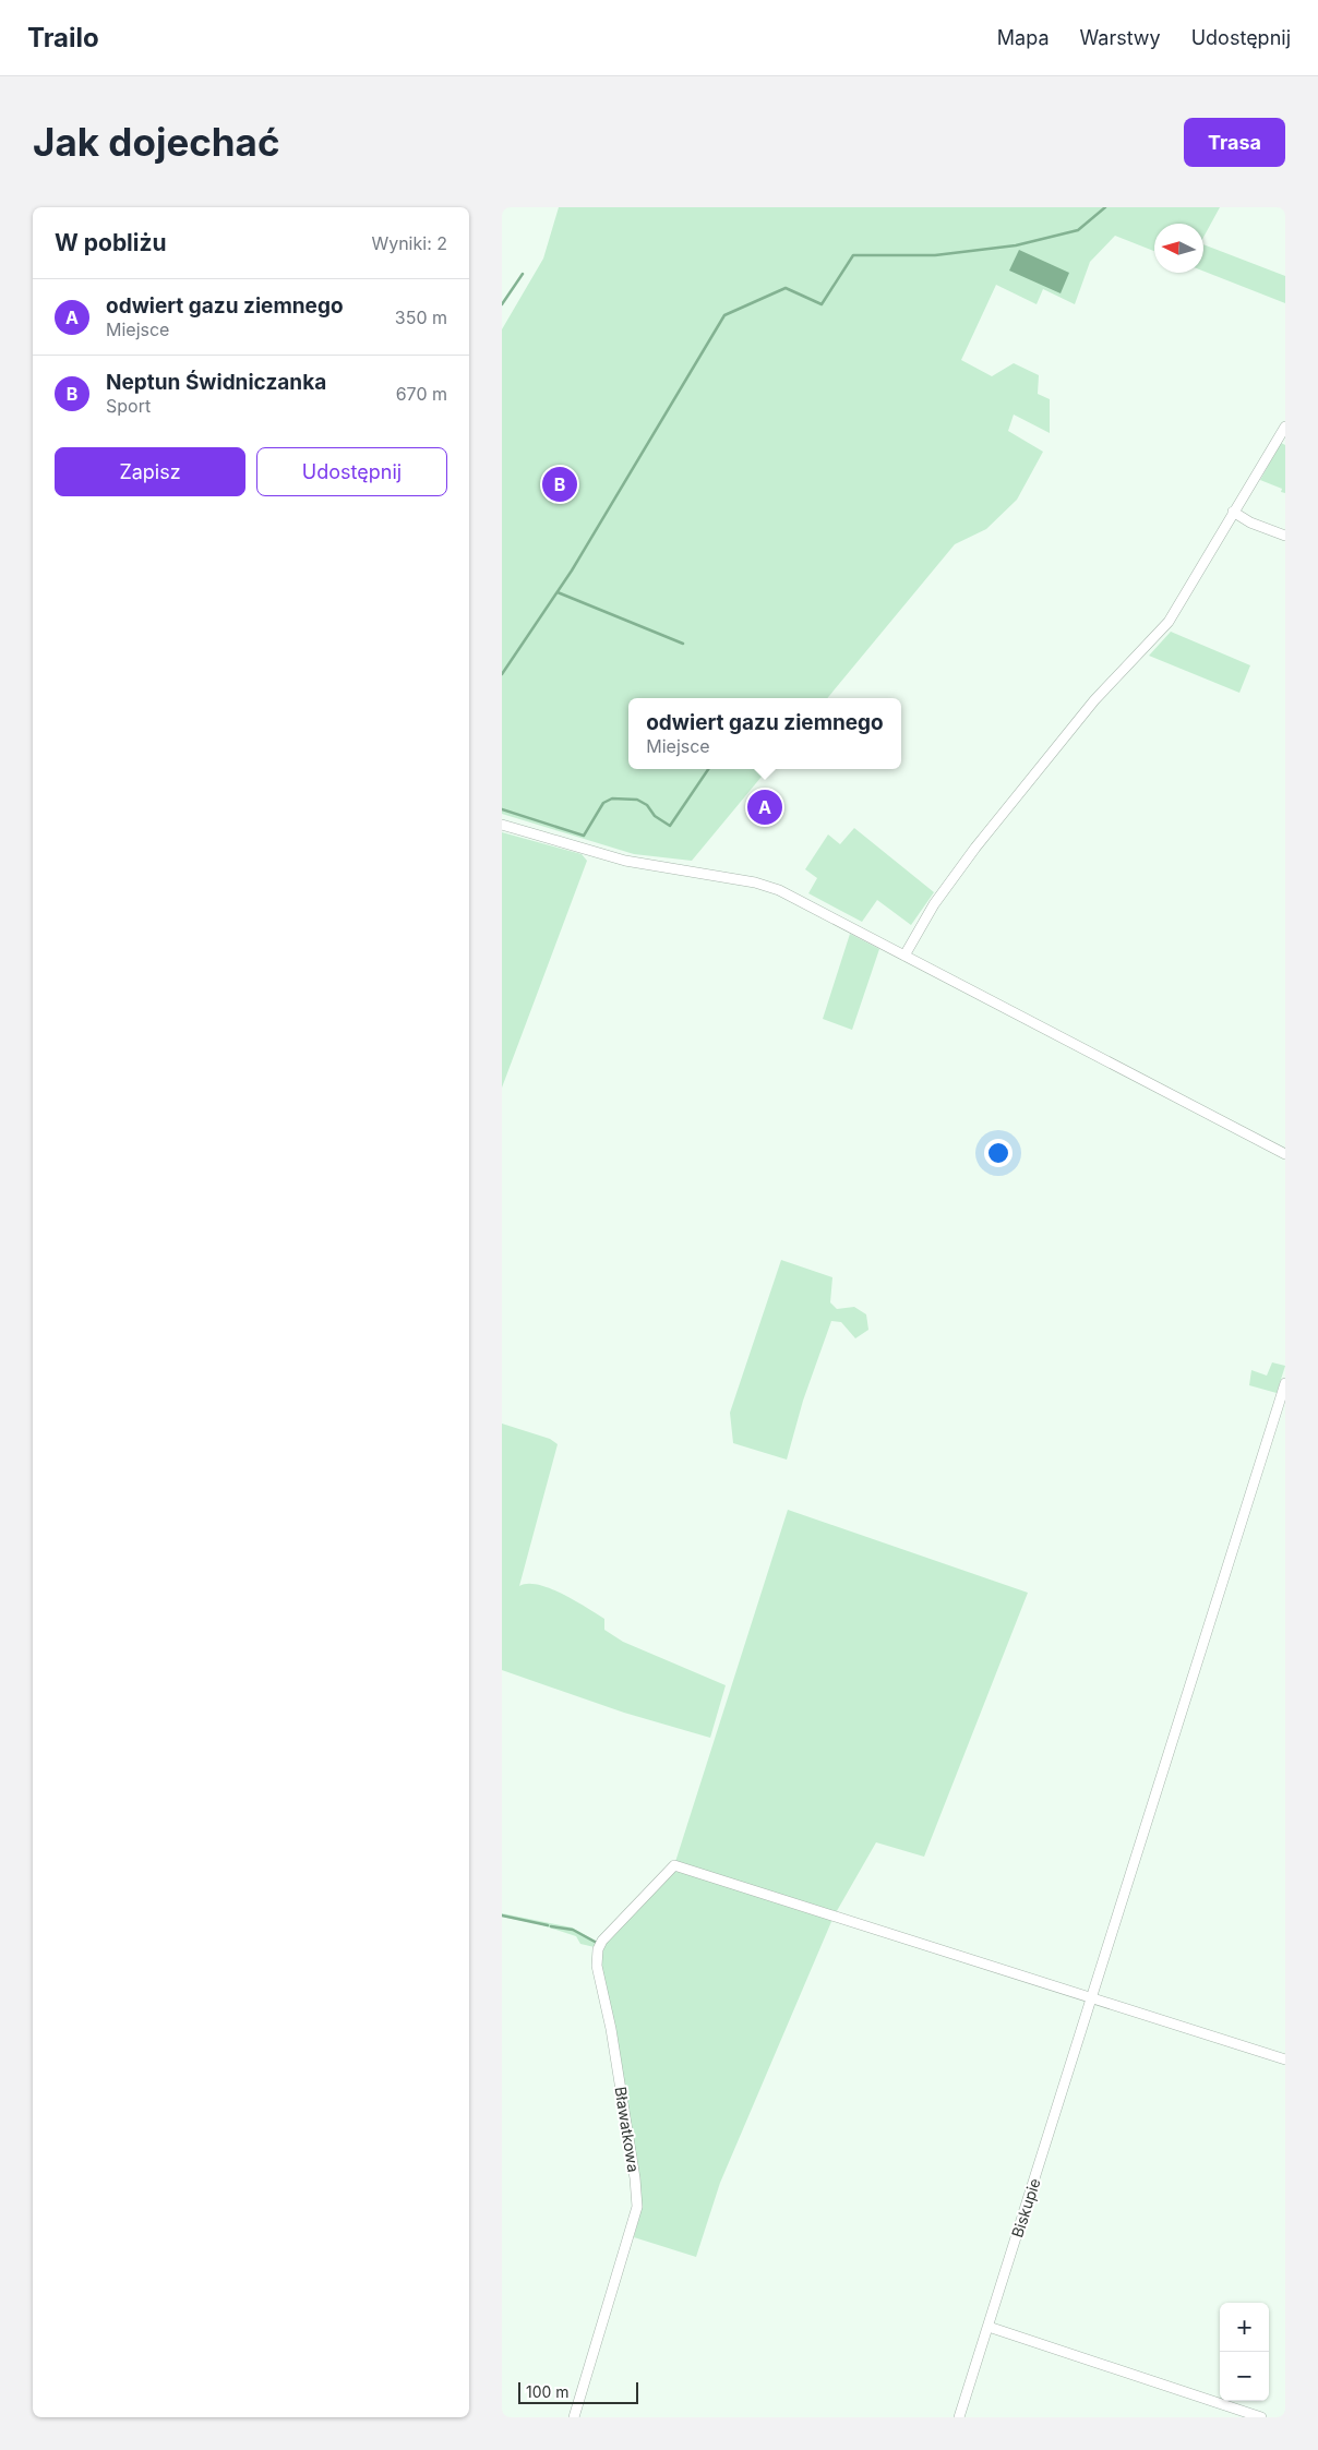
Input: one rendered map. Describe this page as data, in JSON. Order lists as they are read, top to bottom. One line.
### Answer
{"streets":{"street":["Bławatkowa","Biskupie"]},"crossings":[["Bławatkowa","Biskupie"]],"scale_bar":"100 m","north":"left","page":{"header":"Trailo","nav":["Mapa","Warstwy","Udostępnij"],"buttons":["Trasa",["Zapisz","Udostępnij"]],"title":"Jak dojechać","heading":["W pobliżu","Wyniki: 2"],"list":[{"mark":"A","name":"odwiert gazu ziemnego","note":"Miejsce","value":"350 m"},{"mark":"B","name":"Neptun Świdniczanka","note":"Sport","value":"670 m"}],"pins":["B","A"],"popup":["odwiert gazu ziemnego","Miejsce"],"map_buttons":["+","−"],"scale":"100 m"}}
